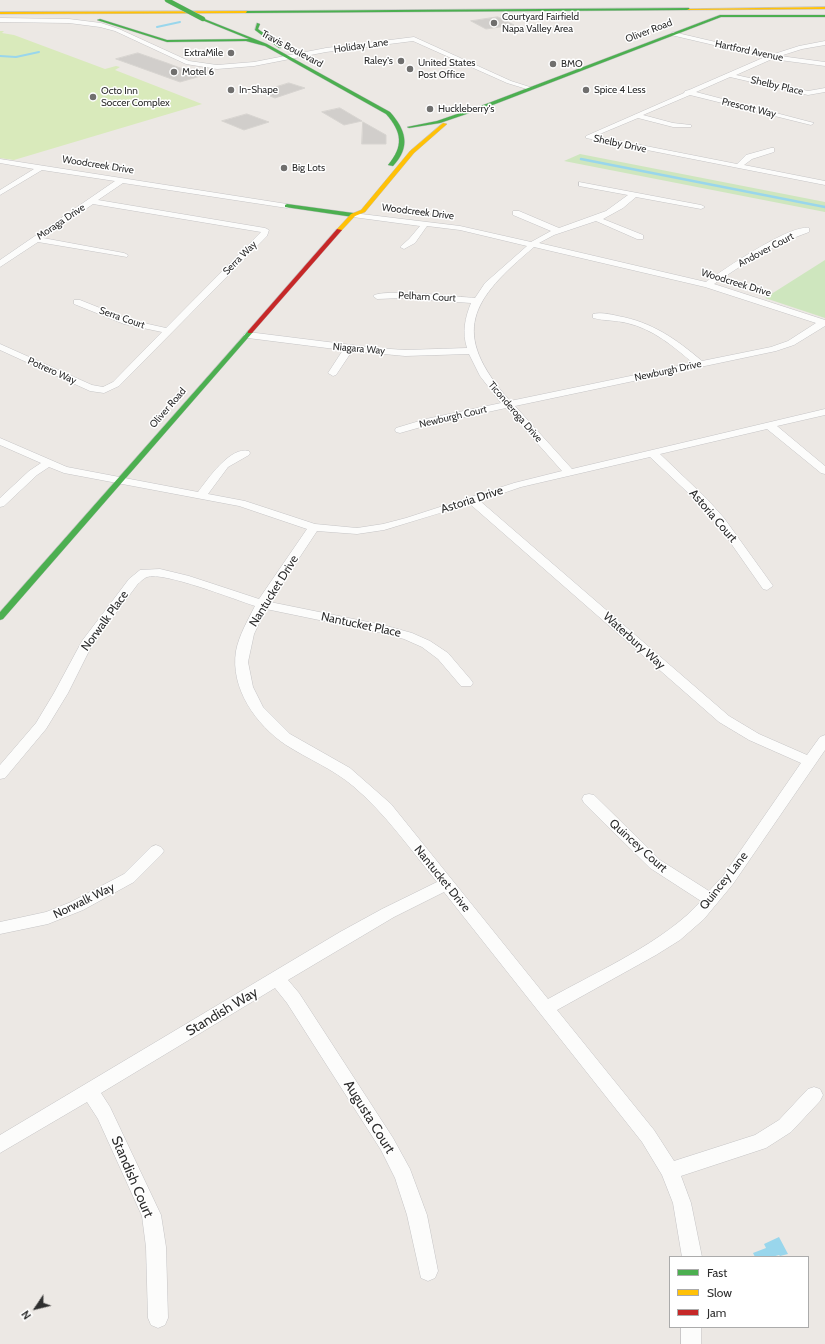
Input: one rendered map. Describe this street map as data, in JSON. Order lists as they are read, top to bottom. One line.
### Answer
{"streets":{"main road":["Oliver Road","Travis Boulevard","Woodcreek Drive"],"street":["Holiday Lane","Hartford Avenue","Shelby Place","Prescott Way","Shelby Drive","Moraga Drive","Andover Court","Serra Way","Pelham Court","Serra Court","Niagara Way","Potrero Way","Newburgh Drive","Ticonderoga Drive","Newburgh Court","Astoria Drive","Astoria Court","Nantucket Drive","Norwalk Place","Nantucket Place","Waterbury Way","Quincey Court","Quincey Lane","Norwalk Way","Standish Way","Augusta Court","Standish Court"]},"crossings":[["Oliver Road","Holiday Lane"],["Oliver Road","Travis Boulevard"],["Oliver Road","Hartford Avenue"],["Oliver Road","Woodcreek Drive"],["Oliver Road","Niagara Way"],["Oliver Road","Astoria Drive"],["Holiday Lane","Travis Boulevard"],["Hartford Avenue","Shelby Drive"],["Shelby Place","Shelby Drive"],["Prescott Way","Shelby Drive"],["Woodcreek Drive","Moraga Drive"],["Woodcreek Drive","Andover Court"],["Woodcreek Drive","Newburgh Drive"],["Woodcreek Drive","Ticonderoga Drive"],["Moraga Drive","Serra Way"],["Serra Way","Serra Court"],["Serra Way","Potrero Way"],["Pelham Court","Ticonderoga Drive"],["Niagara Way","Ticonderoga Drive"],["Newburgh Drive","Ticonderoga Drive"],["Newburgh Drive","Newburgh Court"],["Ticonderoga Drive","Newburgh Court"],["Ticonderoga Drive","Astoria Drive"],["Astoria Drive","Astoria Court"],["Astoria Drive","Nantucket Drive"],["Astoria Drive","Waterbury Way"],["Nantucket Drive","Norwalk Place"],["Nantucket Drive","Nantucket Place"],["Nantucket Drive","Quincey Lane"],["Nantucket Drive","Standish Way"],["Norwalk Place","Nantucket Place"],["Waterbury Way","Quincey Lane"],["Quincey Court","Quincey Lane"],["Standish Way","Augusta Court"],["Standish Way","Standish Court"]],"places":["Courtyard Fairfield Napa Valley Area","ExtraMile","Raley's","BMO","United States Post Office","Motel 6","In-Shape","Spice 4 Less","Octo Inn Soccer Complex","Huckleberry's","Big Lots"],"legend":["Fast","Slow","Jam"],"north":"bottom left"}
